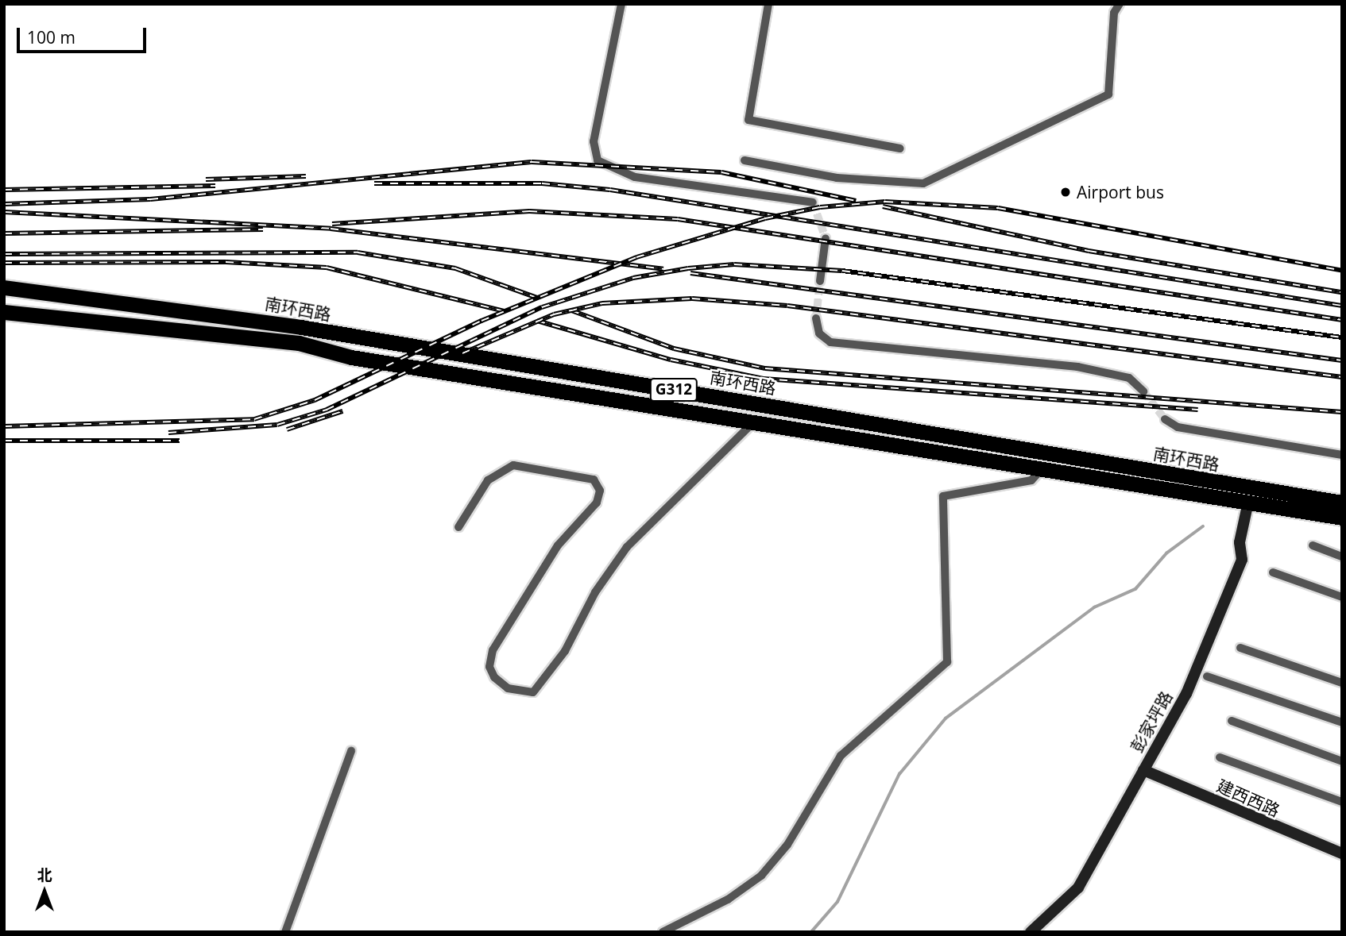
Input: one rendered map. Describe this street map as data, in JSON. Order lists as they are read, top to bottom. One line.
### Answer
{"streets":{"highway":["南环西路","G312"],"street":["彭家坪路","建西西路"]},"crossings":[["南环西路","彭家坪路"],["彭家坪路","建西西路"]],"places":["Airport bus"],"scale_bar":"100 m","north":"top"}
